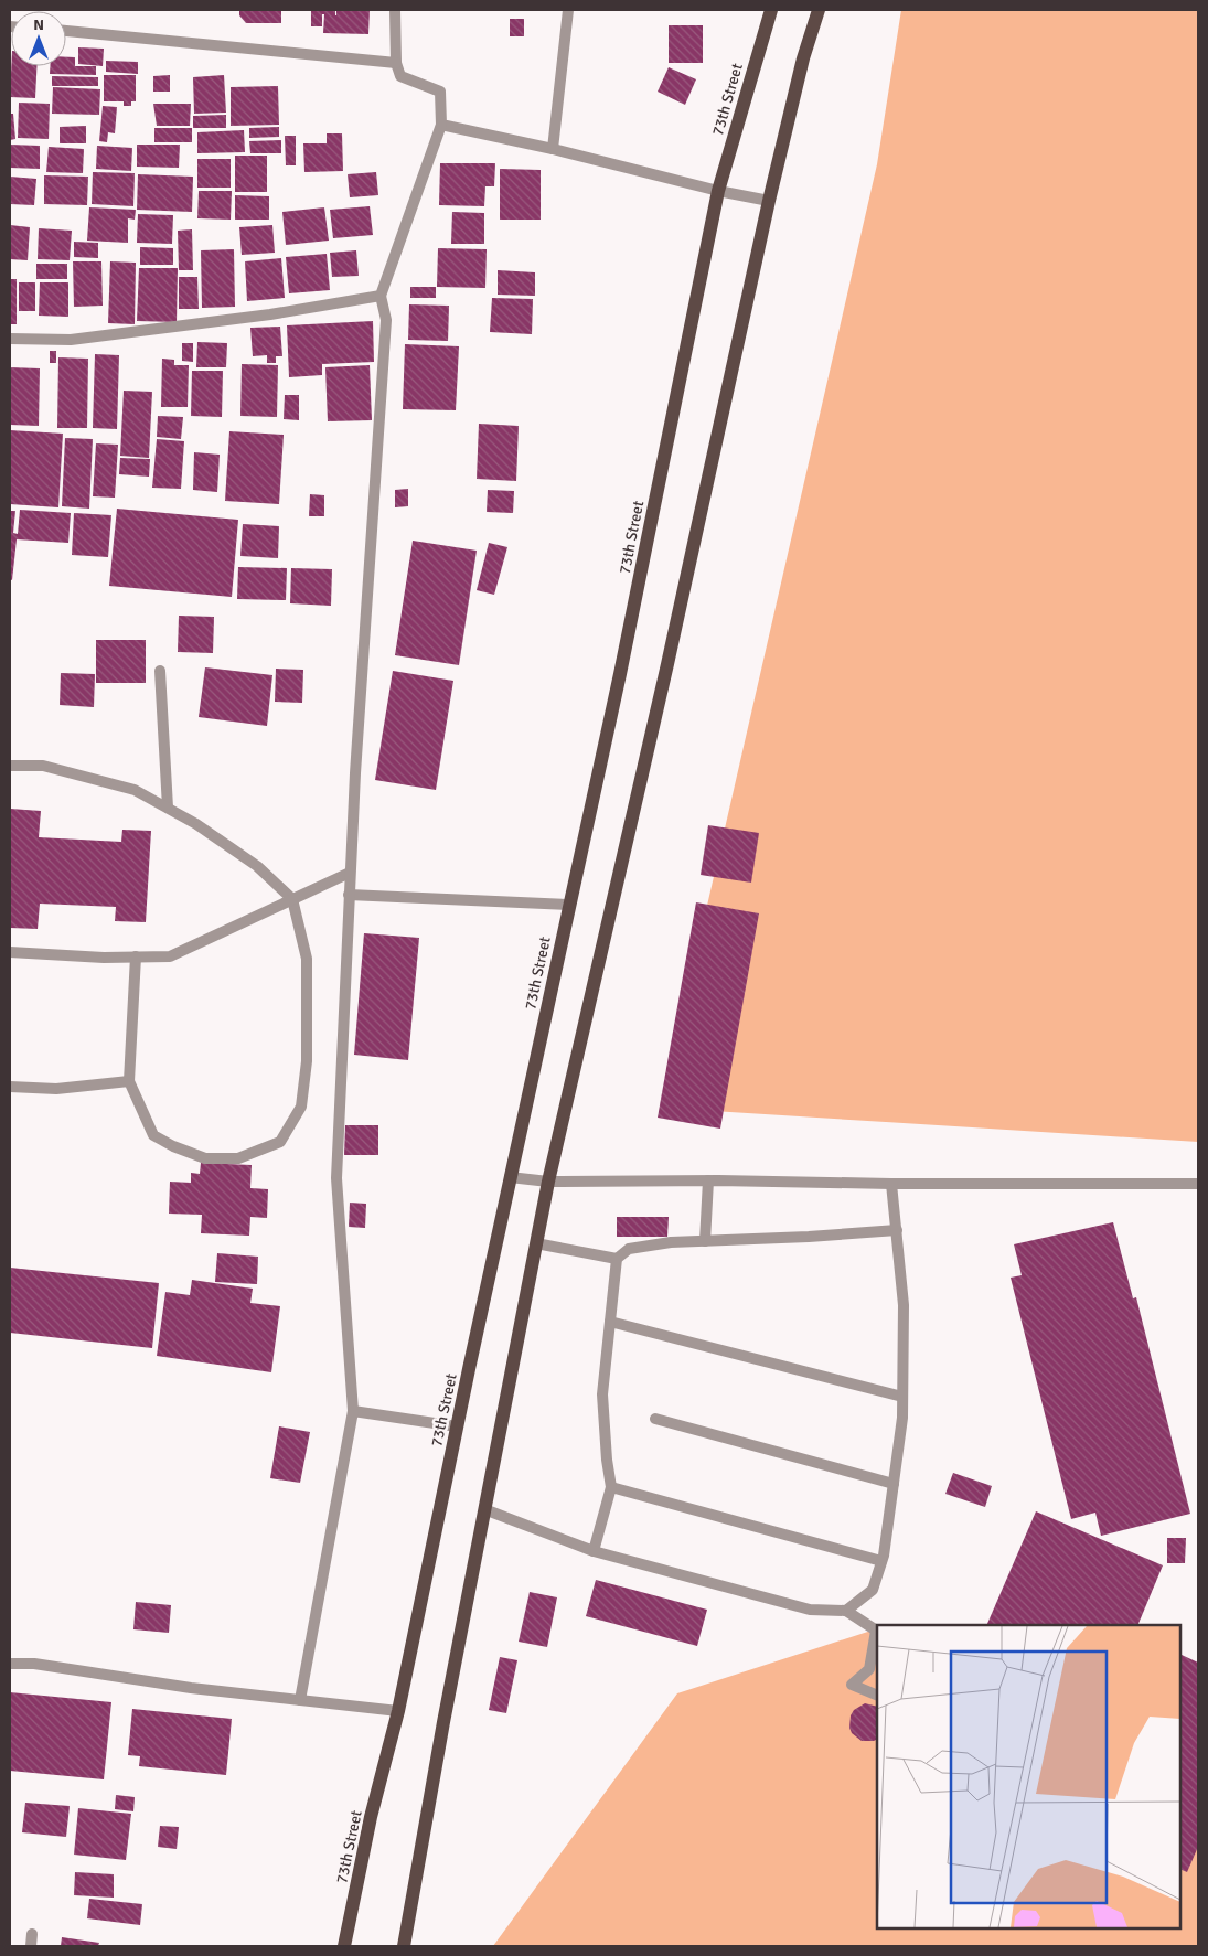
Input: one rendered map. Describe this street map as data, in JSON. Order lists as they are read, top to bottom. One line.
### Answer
{"streets":{"main road":["73th Street"]},"north":"top"}
